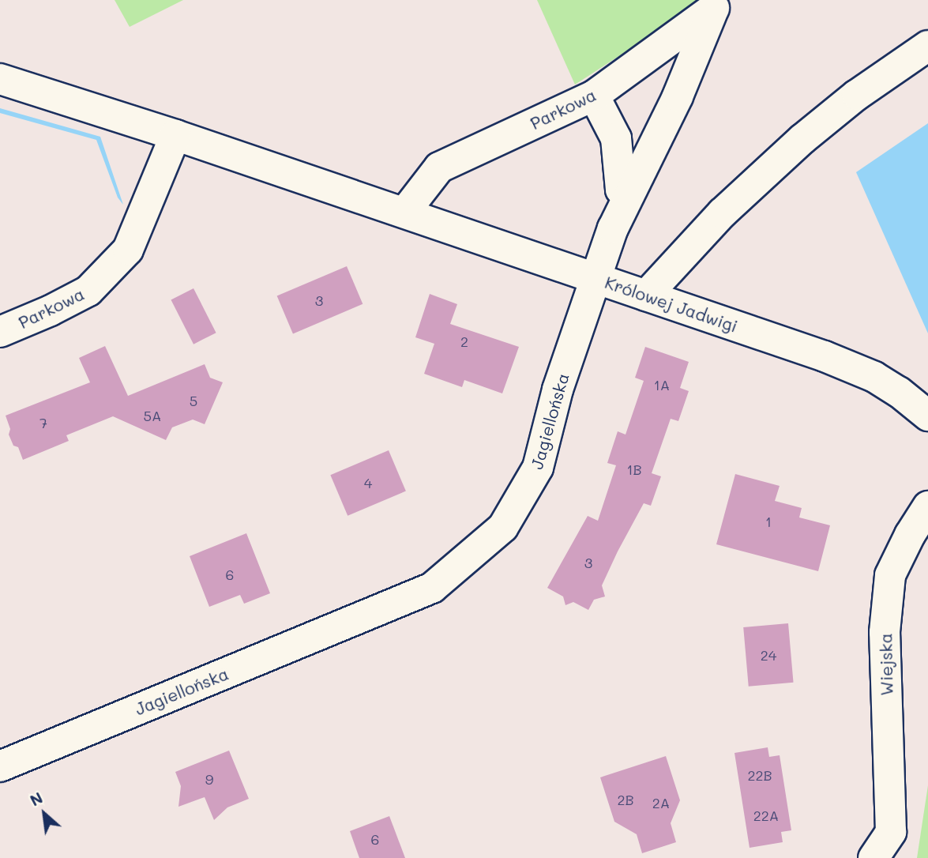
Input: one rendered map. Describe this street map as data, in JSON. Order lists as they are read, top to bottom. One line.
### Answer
{"streets":{"street":["Parkowa","Królowej Jadwigi","Jagiellońska","Wiejska"]},"crossings":[["Parkowa","Królowej Jadwigi"],["Parkowa","Jagiellońska"],["Królowej Jadwigi","Jagiellońska"]],"house_numbers":["3","2","1A","5","5A","7","1B","4","1","3","6","24","22B","9","2B","2A","22A","6"],"north":"top left"}
